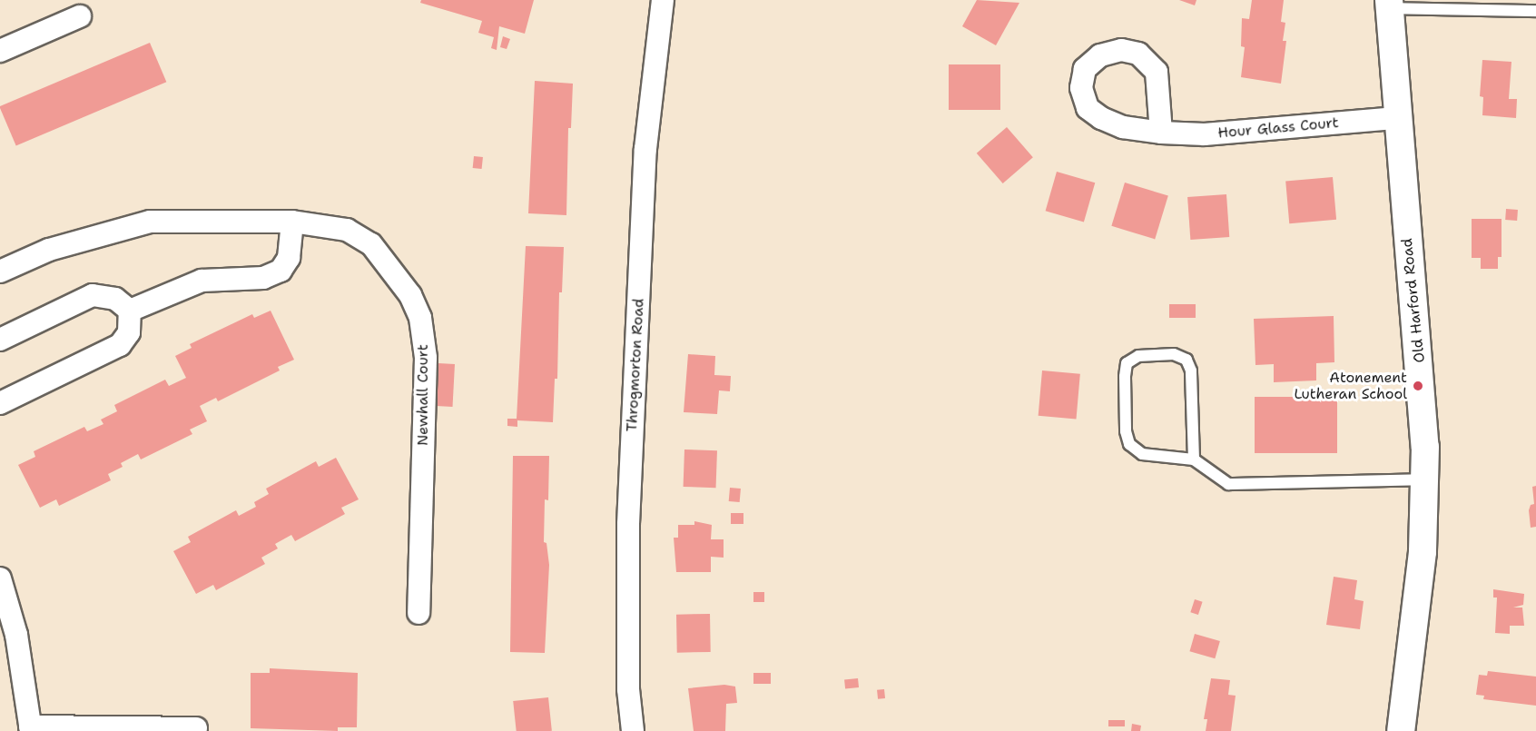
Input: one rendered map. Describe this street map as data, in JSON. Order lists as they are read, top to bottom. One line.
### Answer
{"streets":{"street":["Hour Glass Court","Old Harford Road","Throgmorton Road","Newhall Court"]},"crossings":[["Hour Glass Court","Old Harford Road"]],"places":["Atonement Lutheran School"]}
